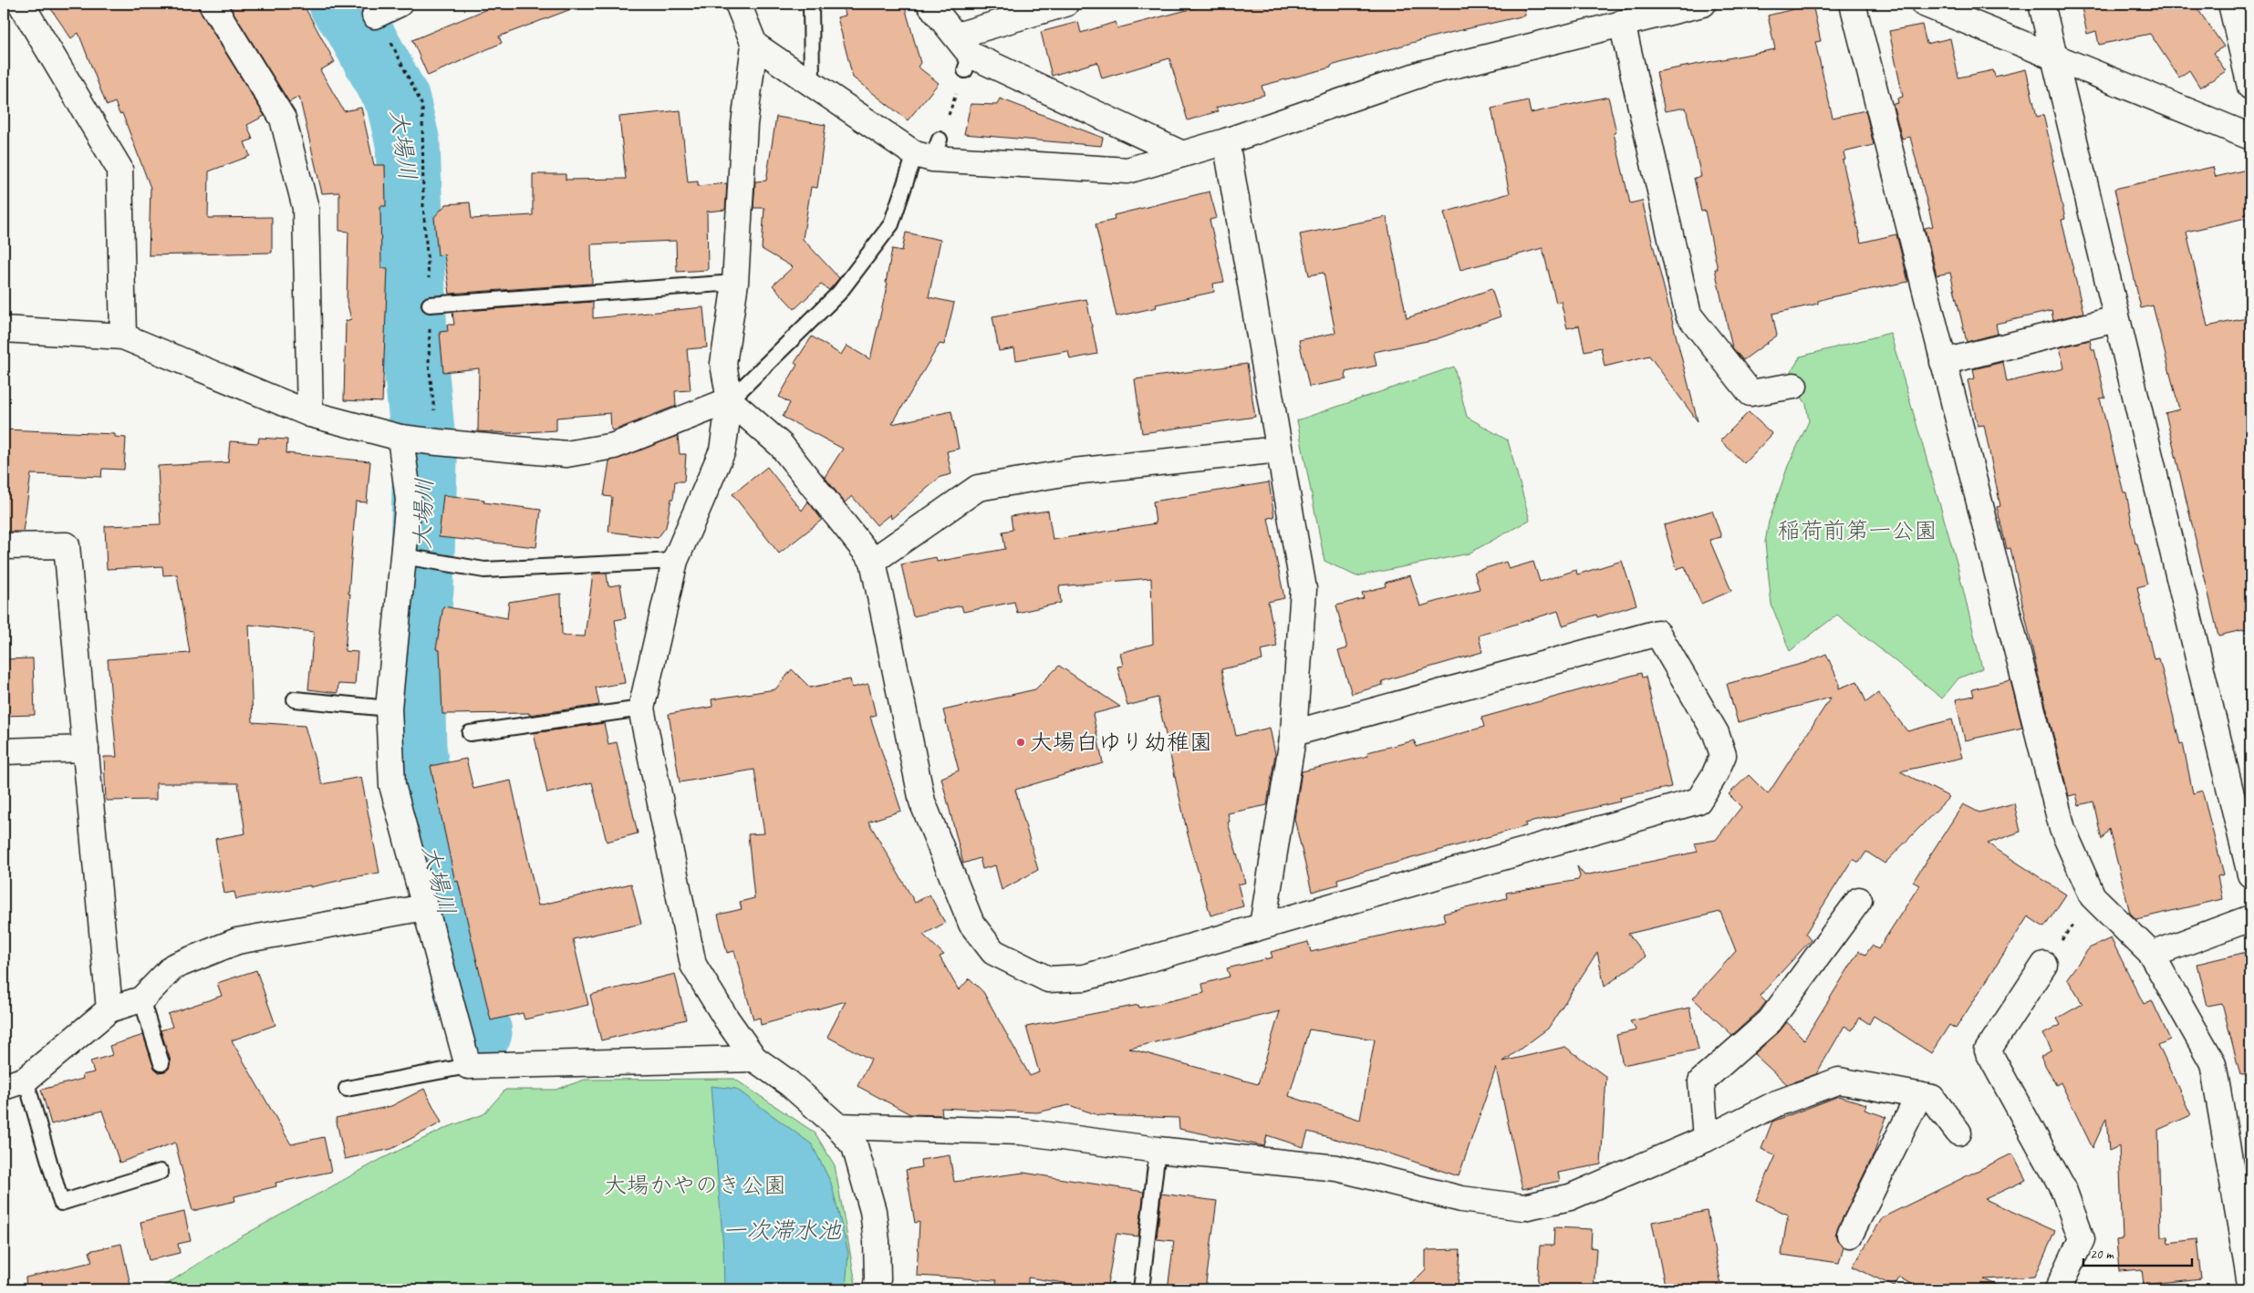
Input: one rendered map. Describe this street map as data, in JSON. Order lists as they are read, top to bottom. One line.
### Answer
{"water":["大場川","一次滞水池"],"parks":["稲荷前第一公園","大場かやのき公園"],"places":["大場白ゆり幼稚園"],"scale_bar":"20 m"}
